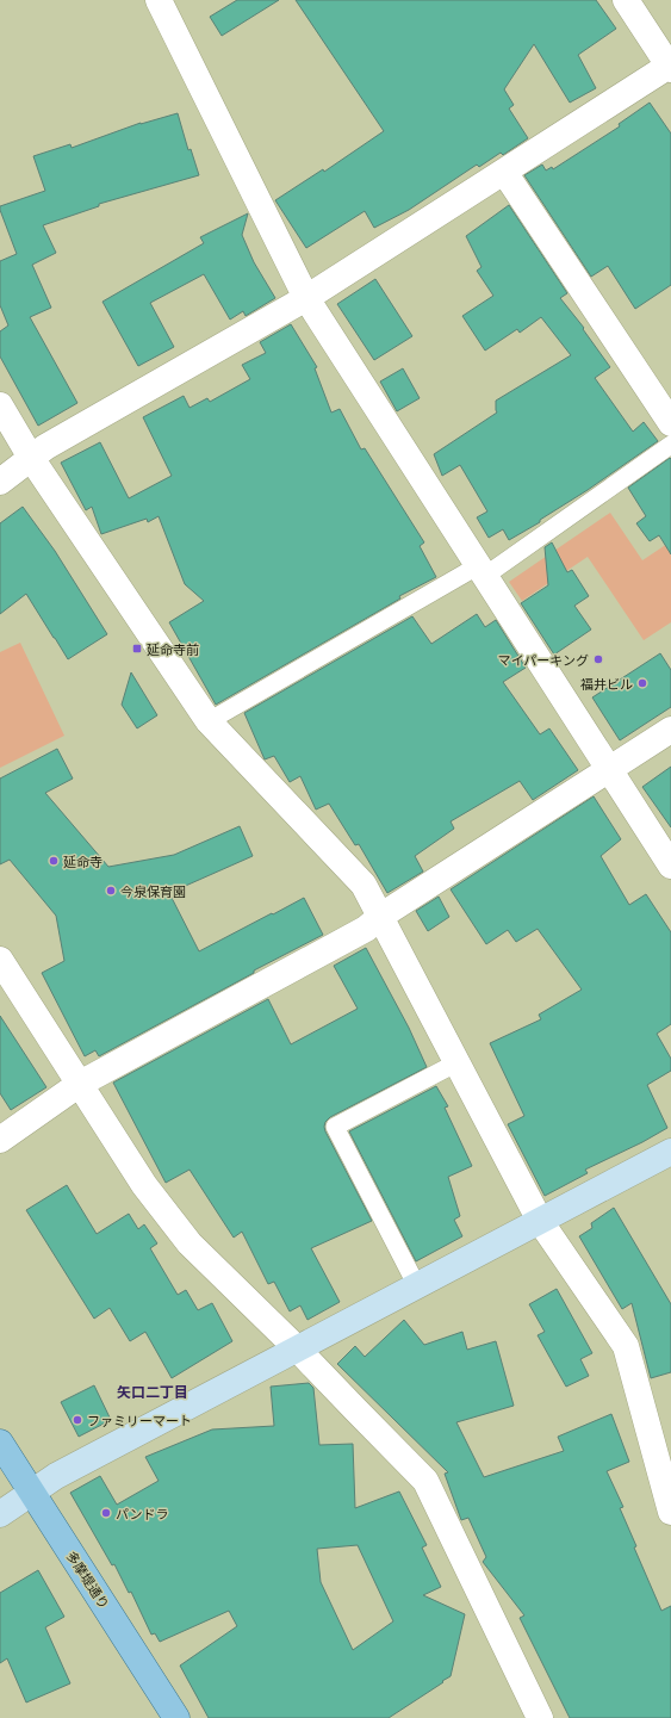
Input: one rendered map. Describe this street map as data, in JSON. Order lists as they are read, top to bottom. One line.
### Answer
{"streets":{"main road":["多摩堤通り"]},"districts":["矢口二丁目"],"places":{"transit":["延命寺前"],"other":["マイパーキング","福井ビル","延命寺","今泉保育園","ファミリーマート","パンドラ"]}}
